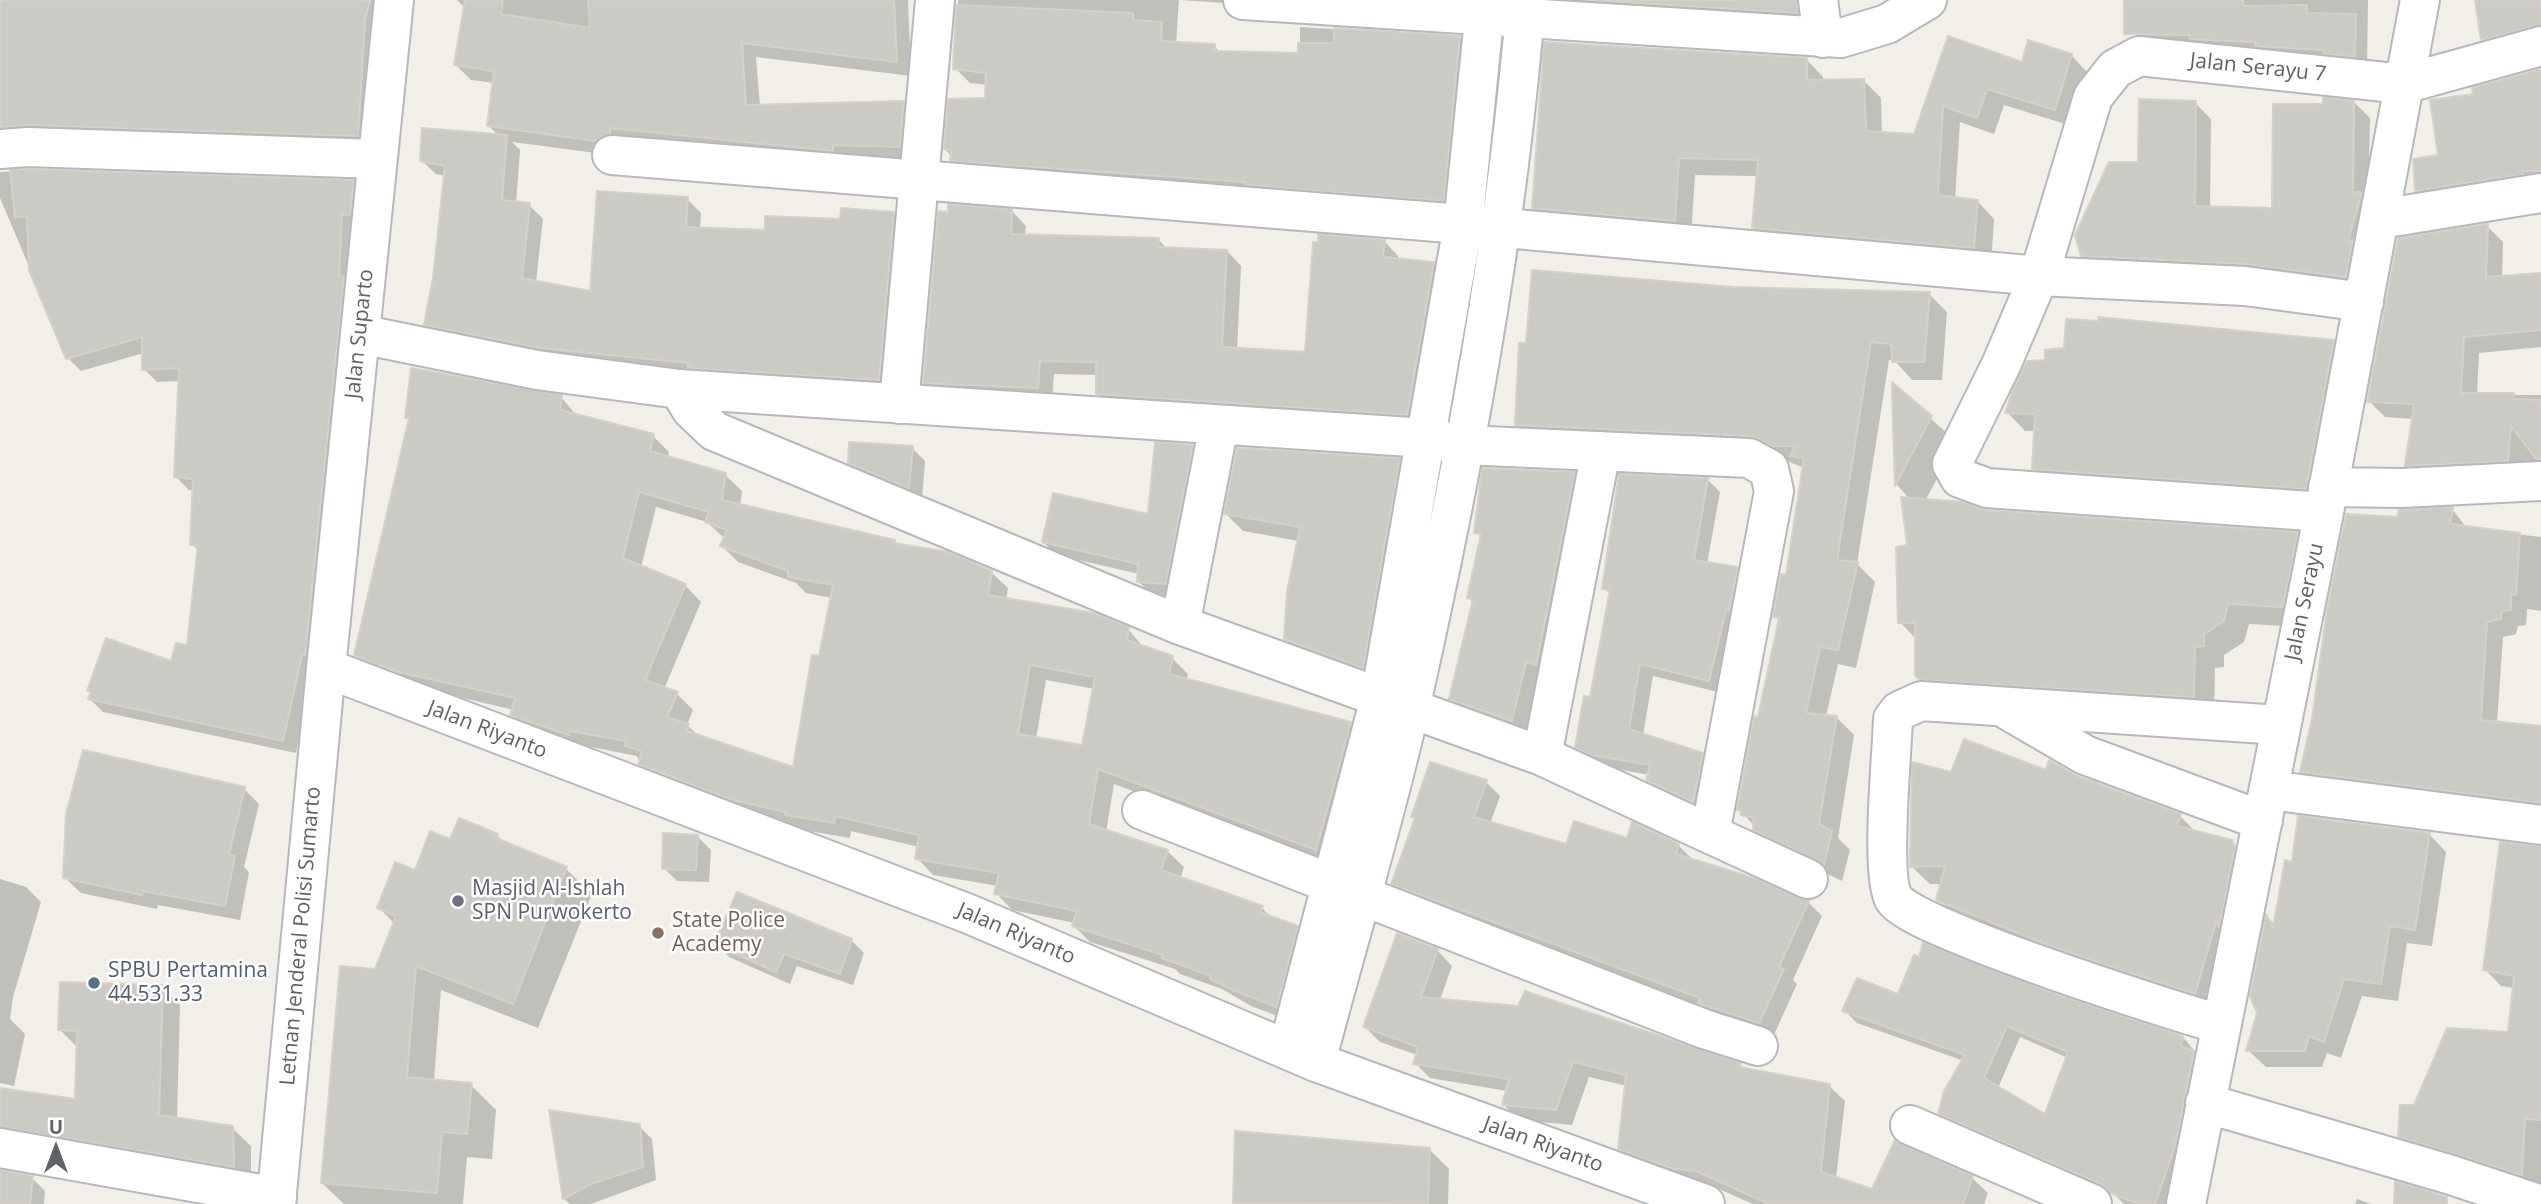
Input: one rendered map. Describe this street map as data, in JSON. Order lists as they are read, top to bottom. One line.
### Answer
{"streets":{"street":["Jalan Serayu 7","Jalan Suparto","Jalan Serayu","Jalan Riyanto","Letnan Jenderal Polisi Sumarto"]},"crossings":[["Jalan Serayu 7","Jalan Serayu"],["Jalan Suparto","Jalan Riyanto"],["Jalan Suparto","Letnan Jenderal Polisi Sumarto"],["Jalan Riyanto","Letnan Jenderal Polisi Sumarto"]],"places":["Masjid Al-Ishlah SPN Purwokerto","State Police Academy","SPBU Pertamina 44.531.33"],"north":"top"}
